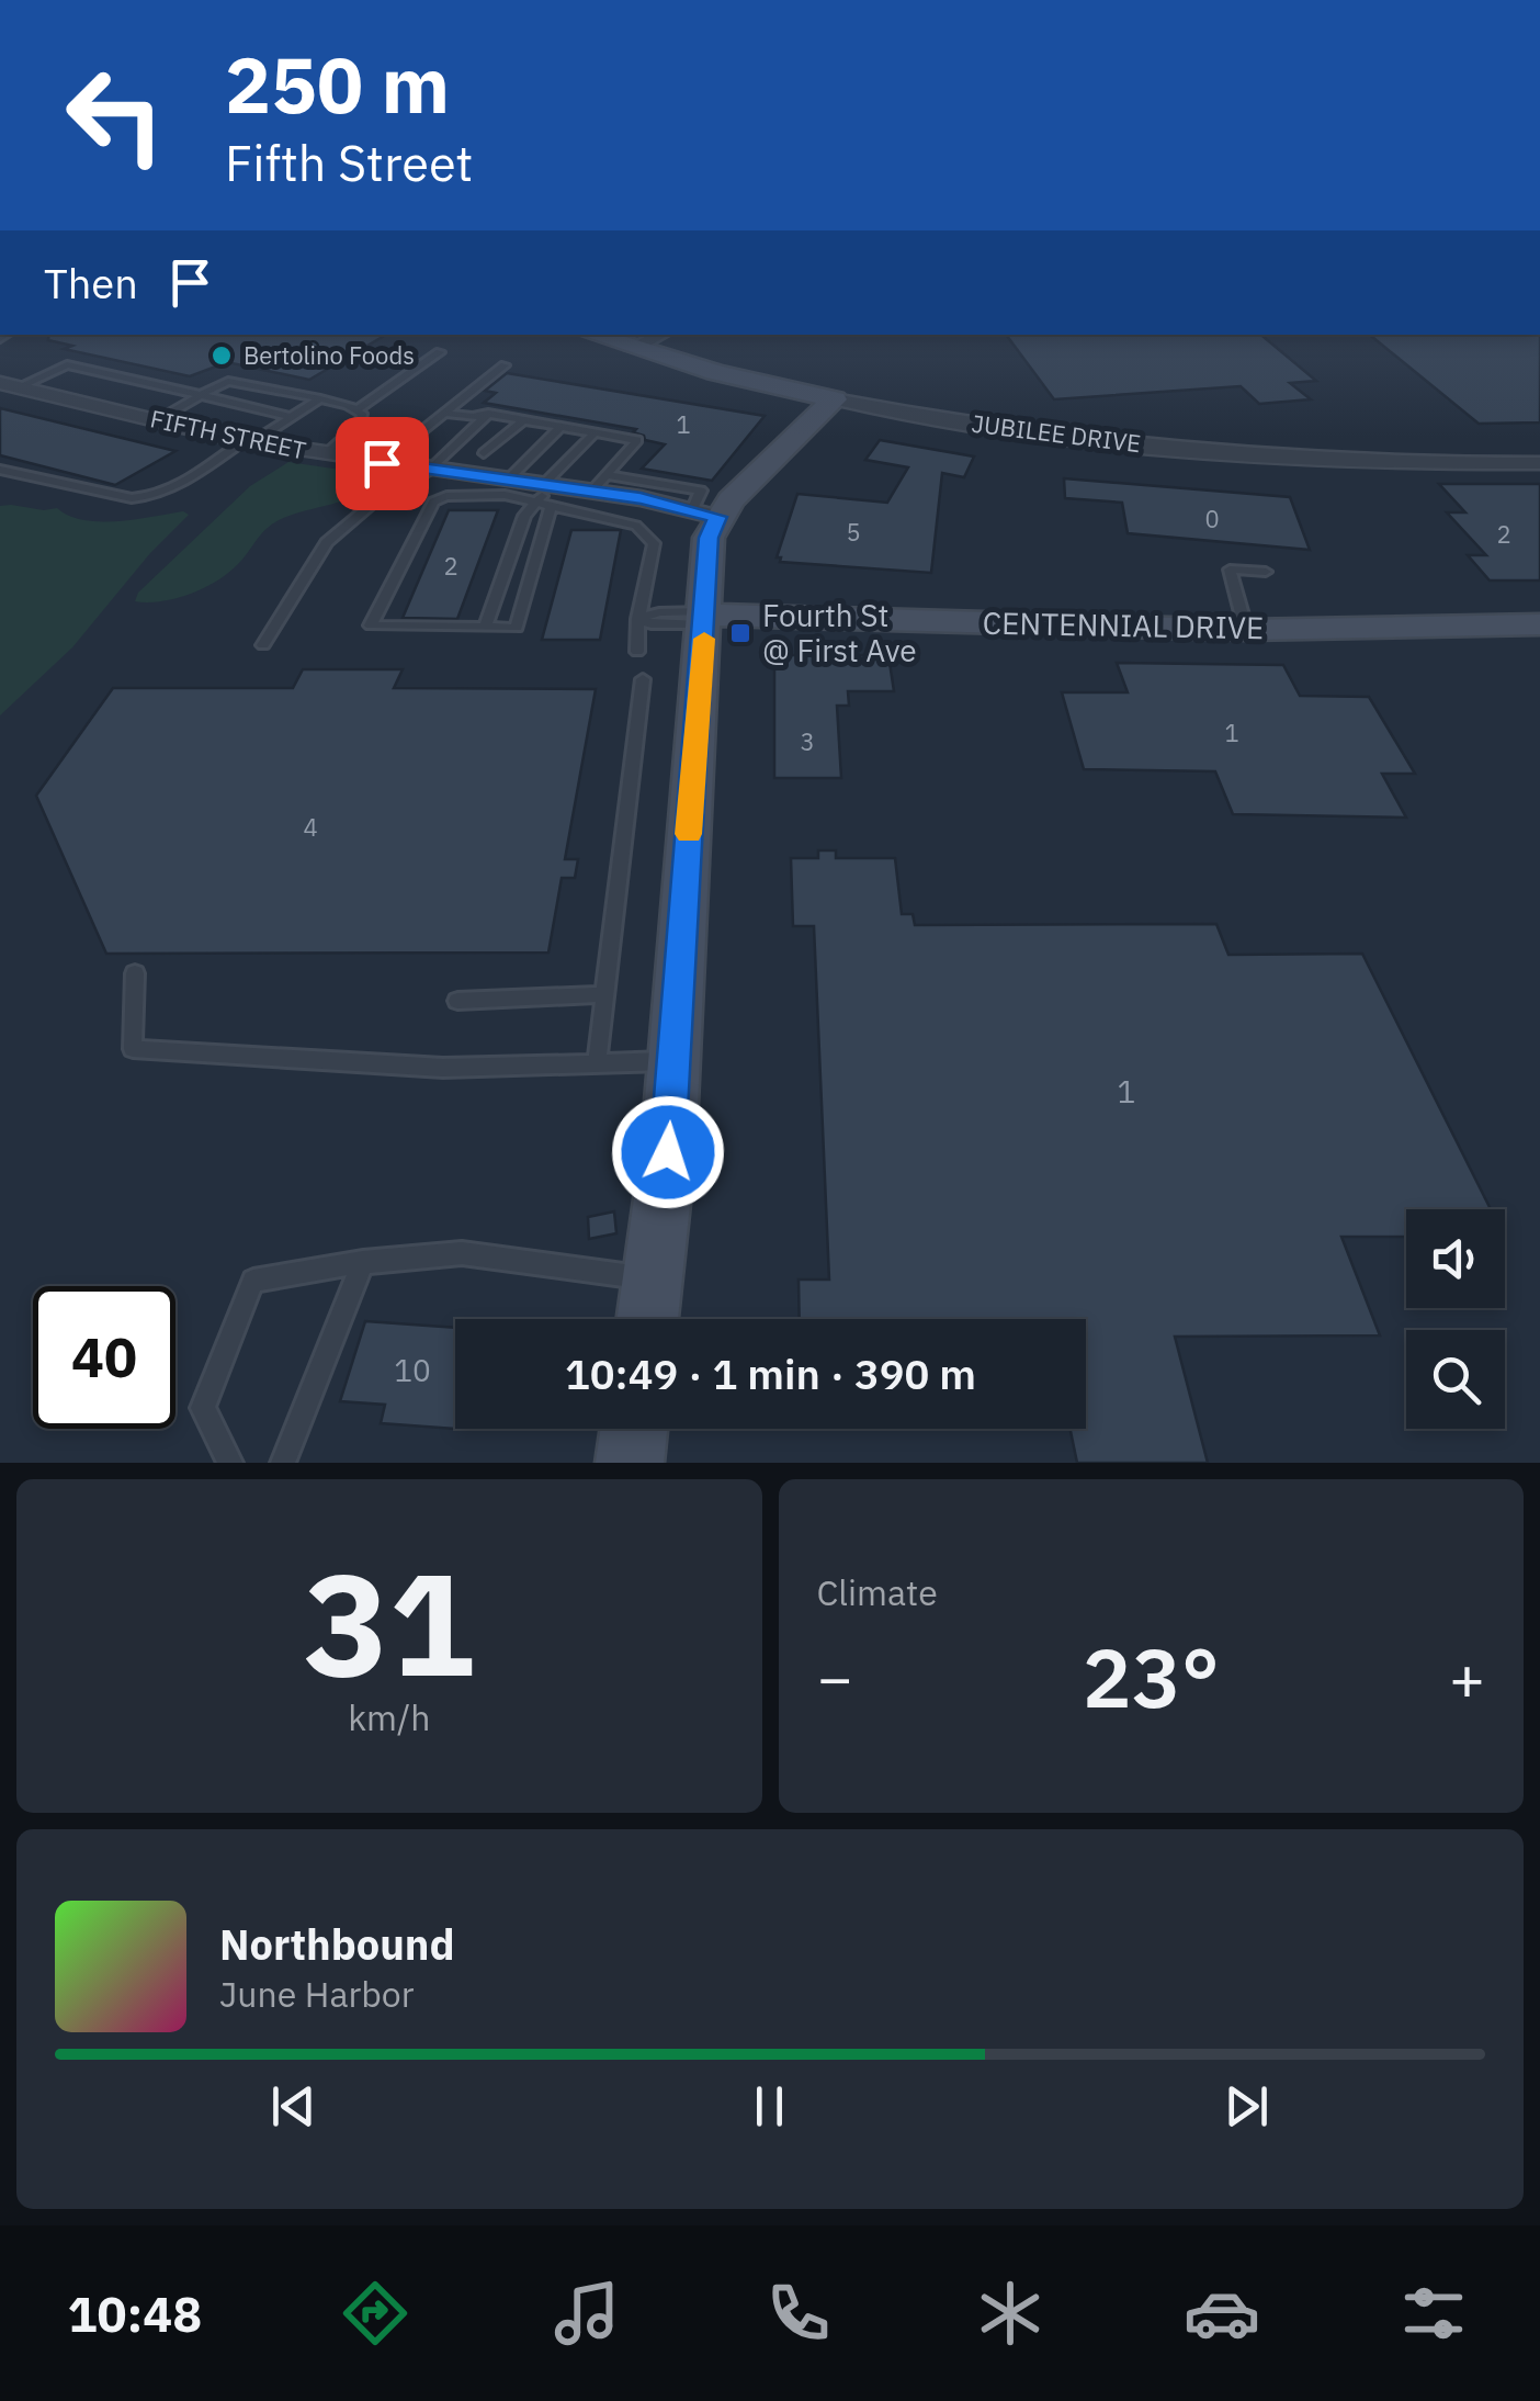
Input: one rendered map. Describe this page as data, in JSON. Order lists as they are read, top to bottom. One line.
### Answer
{"streets":{"street":["JUBILEE DRIVE","FIFTH STREET","CENTENNIAL DRIVE"]},"places":{"other":["Bertolino Foods"],"transit":["Fourth St @ First Ave"]},"house_numbers":["1","0","5","2","2","1","3","4","1","10"],"page":{"turn":["250 m","Fifth Street"],"then":"Then","limit":"40","trip":"10:49 · 1 min · 390 m","tile":[["31","km/h"],"Climate"],"heat":["−","23°","+"],"song":["Northbound","June Harbor"],"tabs":"10:48"}}
